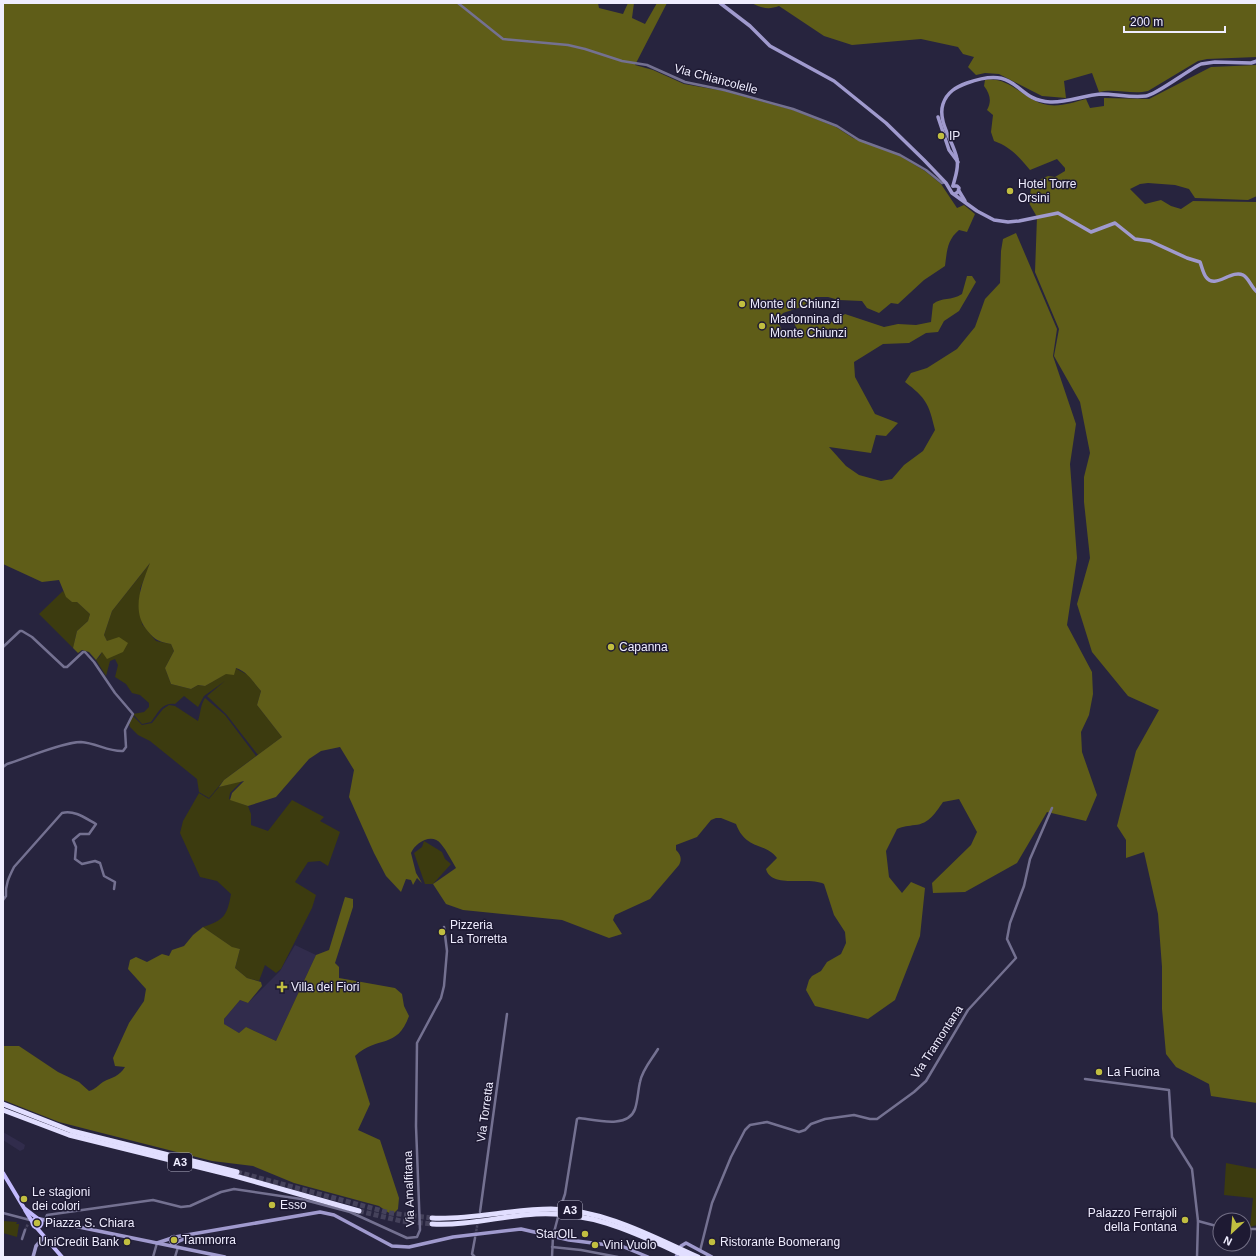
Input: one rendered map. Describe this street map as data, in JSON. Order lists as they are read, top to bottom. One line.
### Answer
{"streets":{"highway":["A3"],"street":["Via Chiancolelle","Via Tramontana","Via Torretta","Via Amalfitana"]},"places":{"other":["IP","Hotel Torre Orsini","Monte di Chiunzi","Madonnina di Monte Chiunzi","Capanna","Pizzeria La Torretta","La Fucina","Le stagioni dei colori","Esso","Palazzo Ferrajoli della Fontana","Piazza S. Chiara","StarOIL","Tammorra","UniCredit Bank","Ristorante Boomerang","Vini Vuolo"],"health":["Villa dei Fiori"]},"scale_bar":"200 m","north":"bottom left"}
